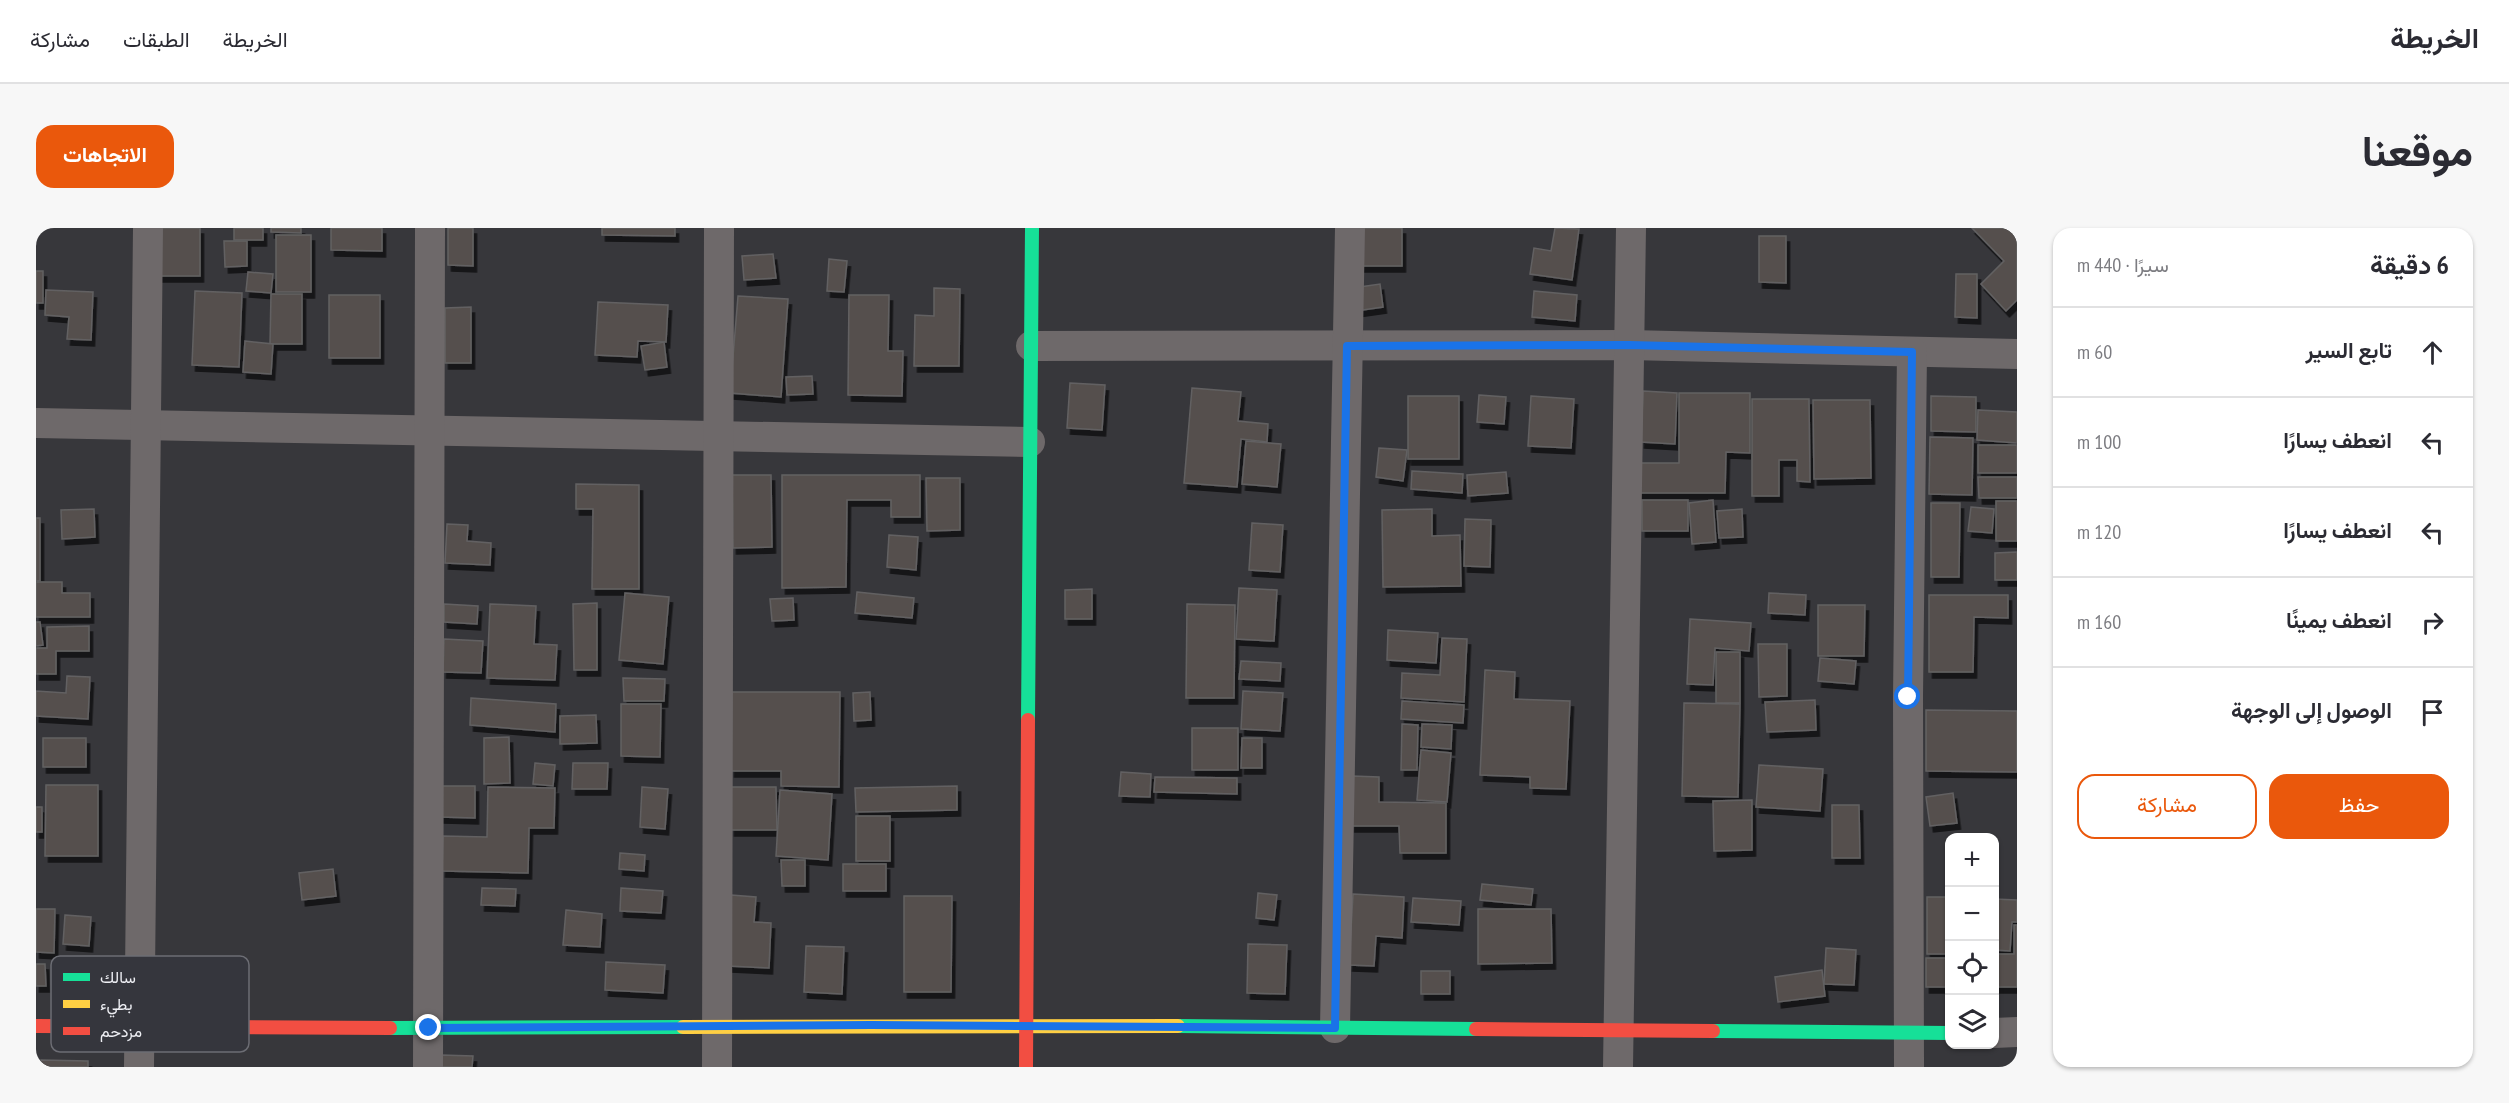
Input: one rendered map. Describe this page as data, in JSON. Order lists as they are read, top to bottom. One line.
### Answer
{"legend":["سالك","بطيء","مزدحم"],"page":{"header":"الخريطة","nav":["الخريطة","الطبقات","مشاركة"],"title":"موقعنا","buttons":["الاتجاهات",["حفظ","مشاركة"]],"heading":["6 دقيقة","سيرًا · 440 m"],"list":[["تابع السير","60 m"],["انعطف يسارًا","100 m"],["انعطف يسارًا","120 m"],["انعطف يمينًا","160 m"],"الوصول إلى الوجهة"],"map_buttons":["+","−"]}}
